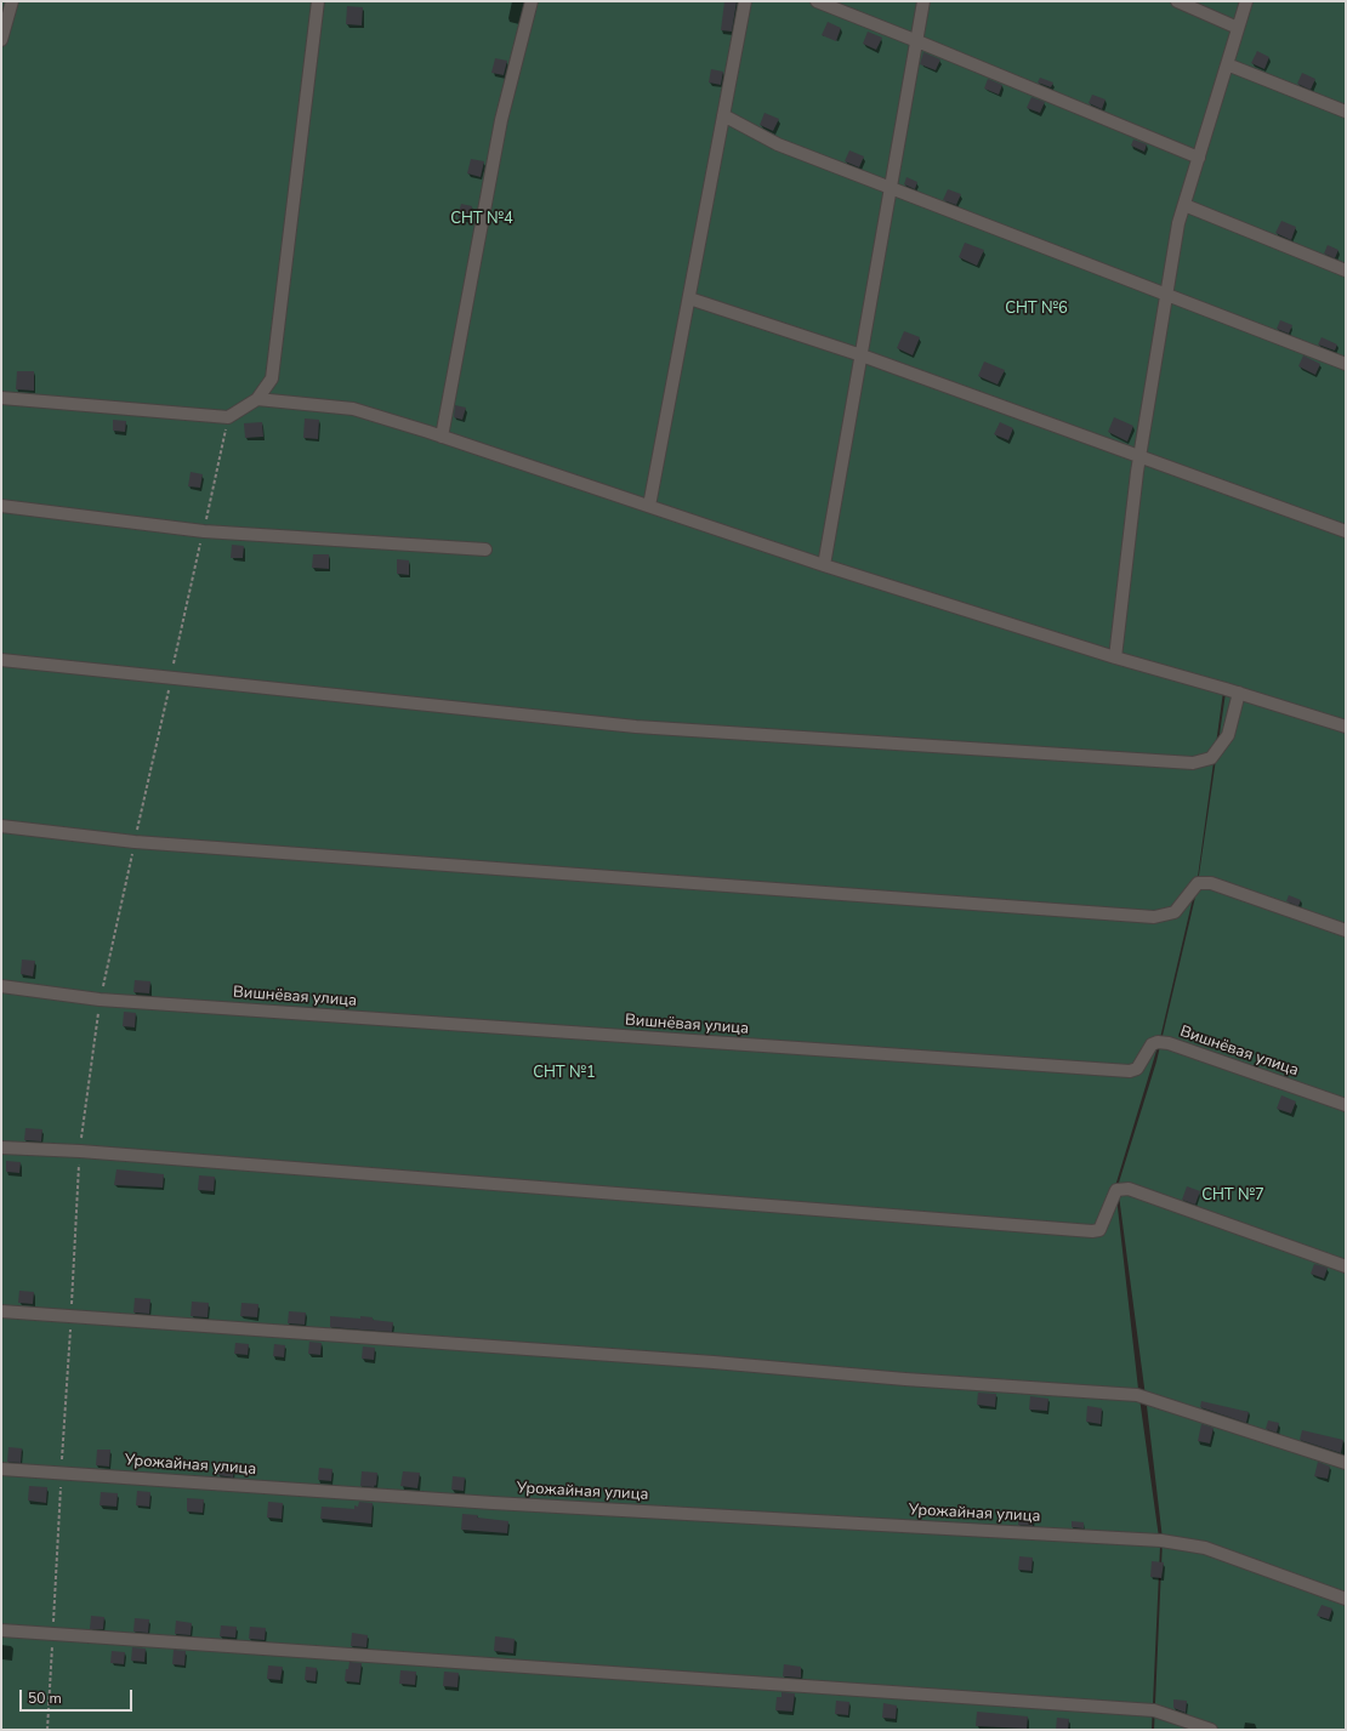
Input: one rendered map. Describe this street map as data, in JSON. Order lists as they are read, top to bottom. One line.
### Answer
{"streets":{"street":["Вишнёвая улица","Урожайная улица"]},"parks":["СНТ №4","СНТ №6","СНТ №1","СНТ №7"],"scale_bar":"50 m"}
